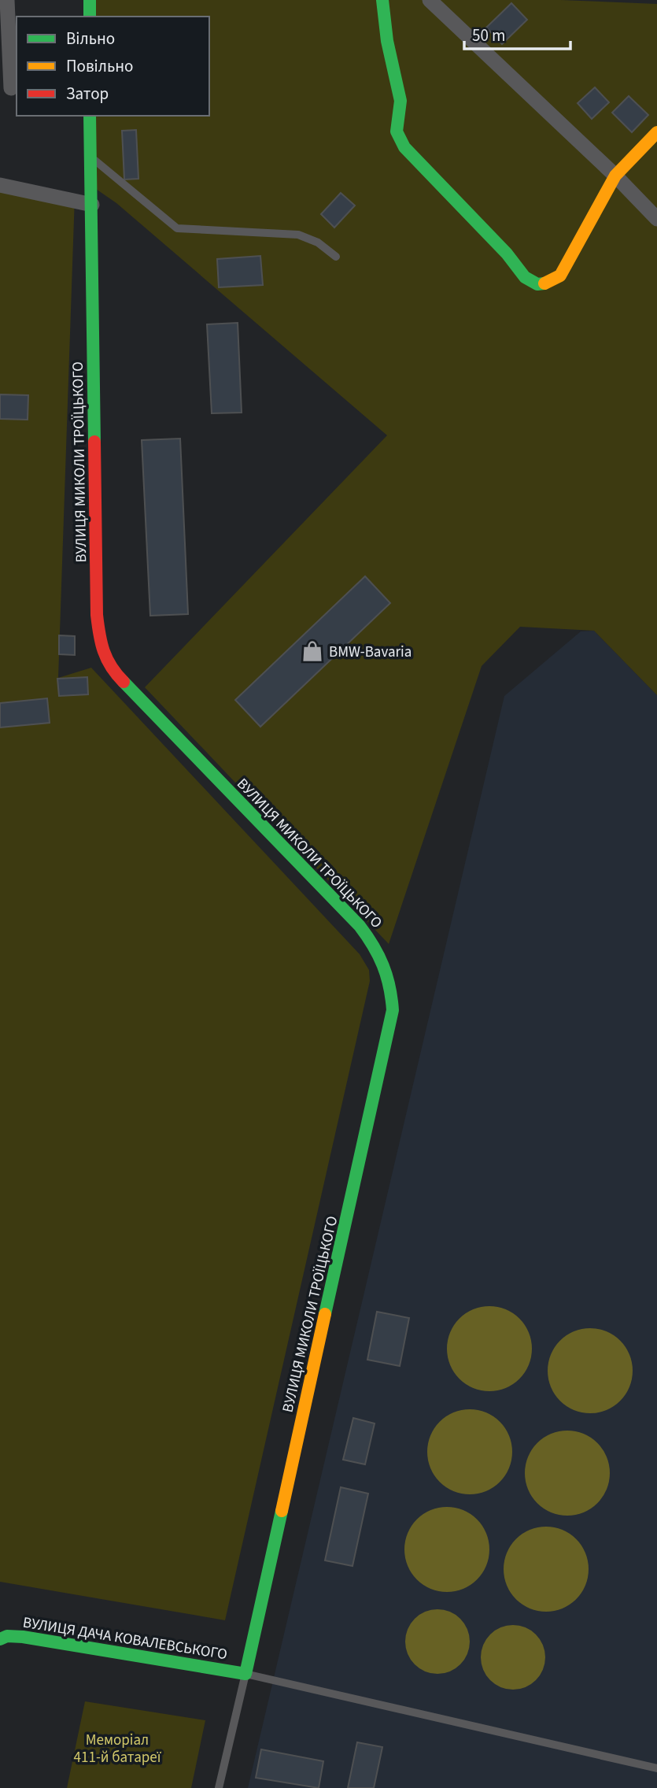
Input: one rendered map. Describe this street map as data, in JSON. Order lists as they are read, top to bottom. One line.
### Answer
{"streets":{"street":["ВУЛИЦЯ МИКОЛИ ТРОЇЦЬКОГО","ВУЛИЦЯ ДАЧА КОВАЛЕВСЬКОГО"]},"crossings":[["ВУЛИЦЯ МИКОЛИ ТРОЇЦЬКОГО","ВУЛИЦЯ ДАЧА КОВАЛЕВСЬКОГО"]],"parks":["Меморіал 411-й батареї"],"places":{"shop":["BMW-Bavaria"]},"legend":["Вільно","Повільно","Затор"],"scale_bar":"50 m"}
